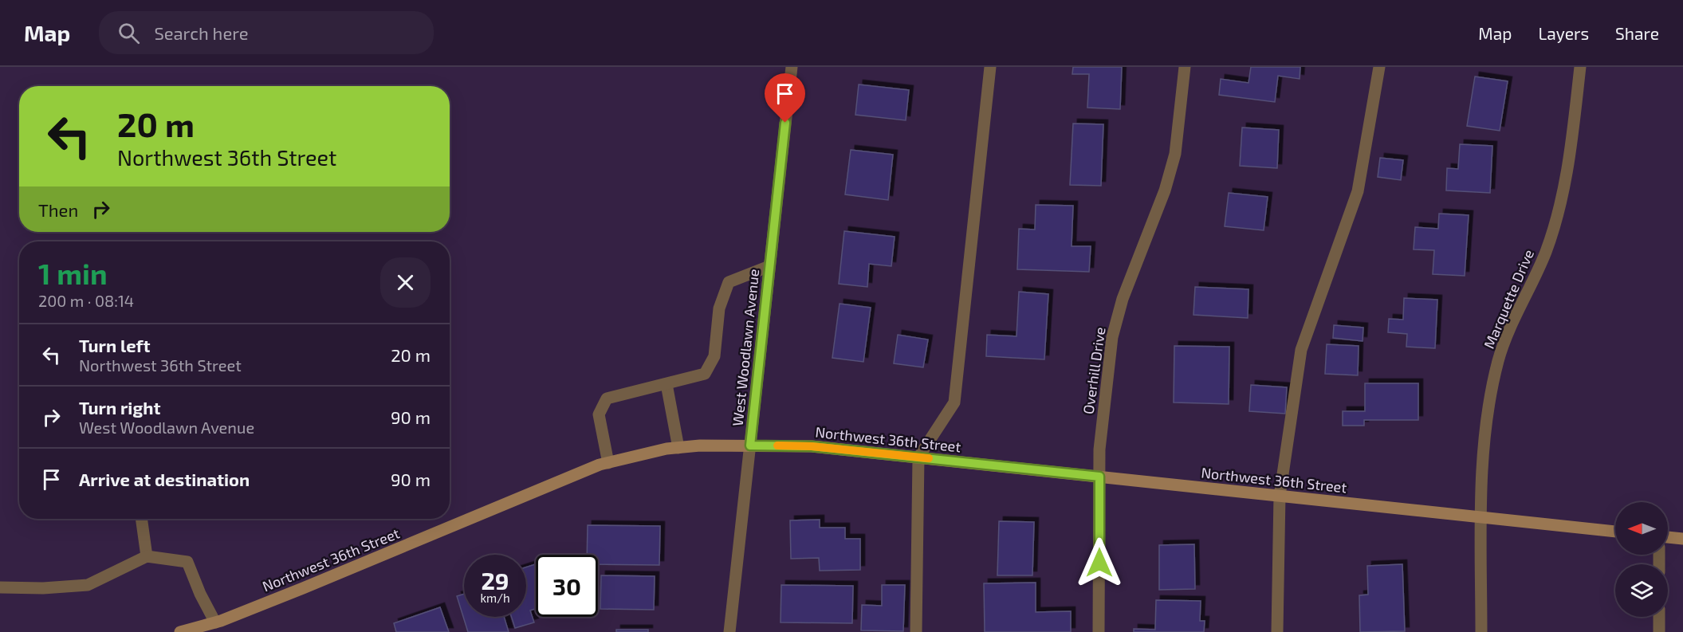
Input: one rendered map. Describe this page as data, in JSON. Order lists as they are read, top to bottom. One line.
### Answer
{"streets":{"main road":["Northwest 36th Street"],"street":["Marquette Drive","West Woodlawn Avenue","Overhill Drive"]},"crossings":[["Marquette Drive","Northwest 36th Street"],["West Woodlawn Avenue","Northwest 36th Street"],["Overhill Drive","Northwest 36th Street"]],"north":"left","page":{"header":"Map","search":"Search here","nav":["Map","Layers","Share"],"turn":["20 m","Northwest 36th Street"],"then":"Then","heading":["1 min","200 m · 08:14"],"list":[{"name":"Turn left","note":"Northwest 36th Street","value":"20 m"},{"name":"Turn right","note":"West Woodlawn Avenue","value":"90 m"},{"name":"Arrive at destination","value":"90 m"}],"speed":"29 km/h","limit":"30"}}
